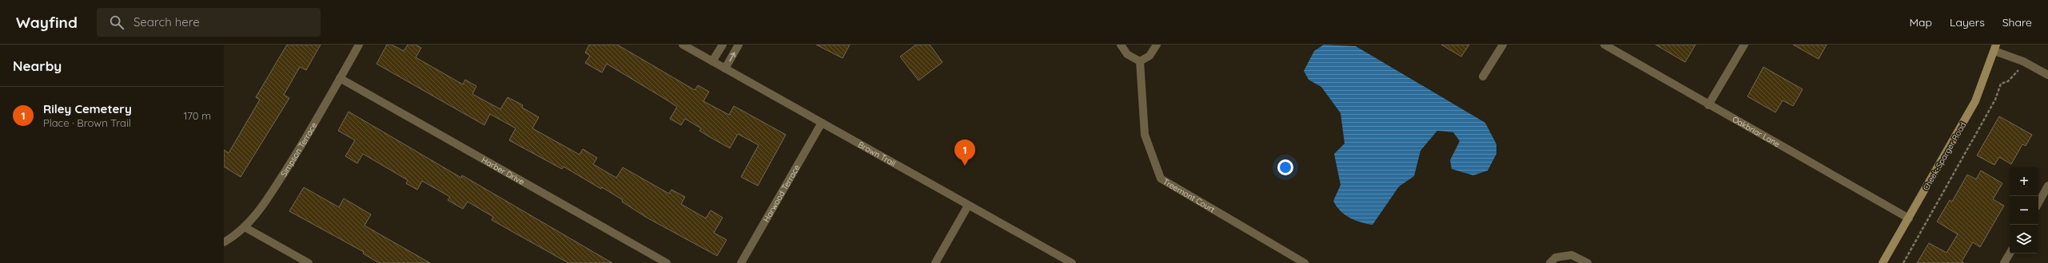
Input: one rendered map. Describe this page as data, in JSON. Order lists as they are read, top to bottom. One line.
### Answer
{"streets":{"main road":["Cheek-Sparger Road"],"street":["Oakbriar Lane","Simpson Terrace","Brown Trail","Harber Drive","Harwood Terrace","Treemont Court"]},"crossings":[["Oakbriar Lane","Cheek-Sparger Road"],["Simpson Terrace","Harber Drive"],["Brown Trail","Harwood Terrace"]],"page":{"header":"Wayfind","search":"Search here","nav":["Map","Layers","Share"],"heading":"Nearby","list":[{"mark":"1","name":"Riley Cemetery","note":"Place · Brown Trail","value":"170 m"}],"pins":"1","map_buttons":["+","−"]}}
